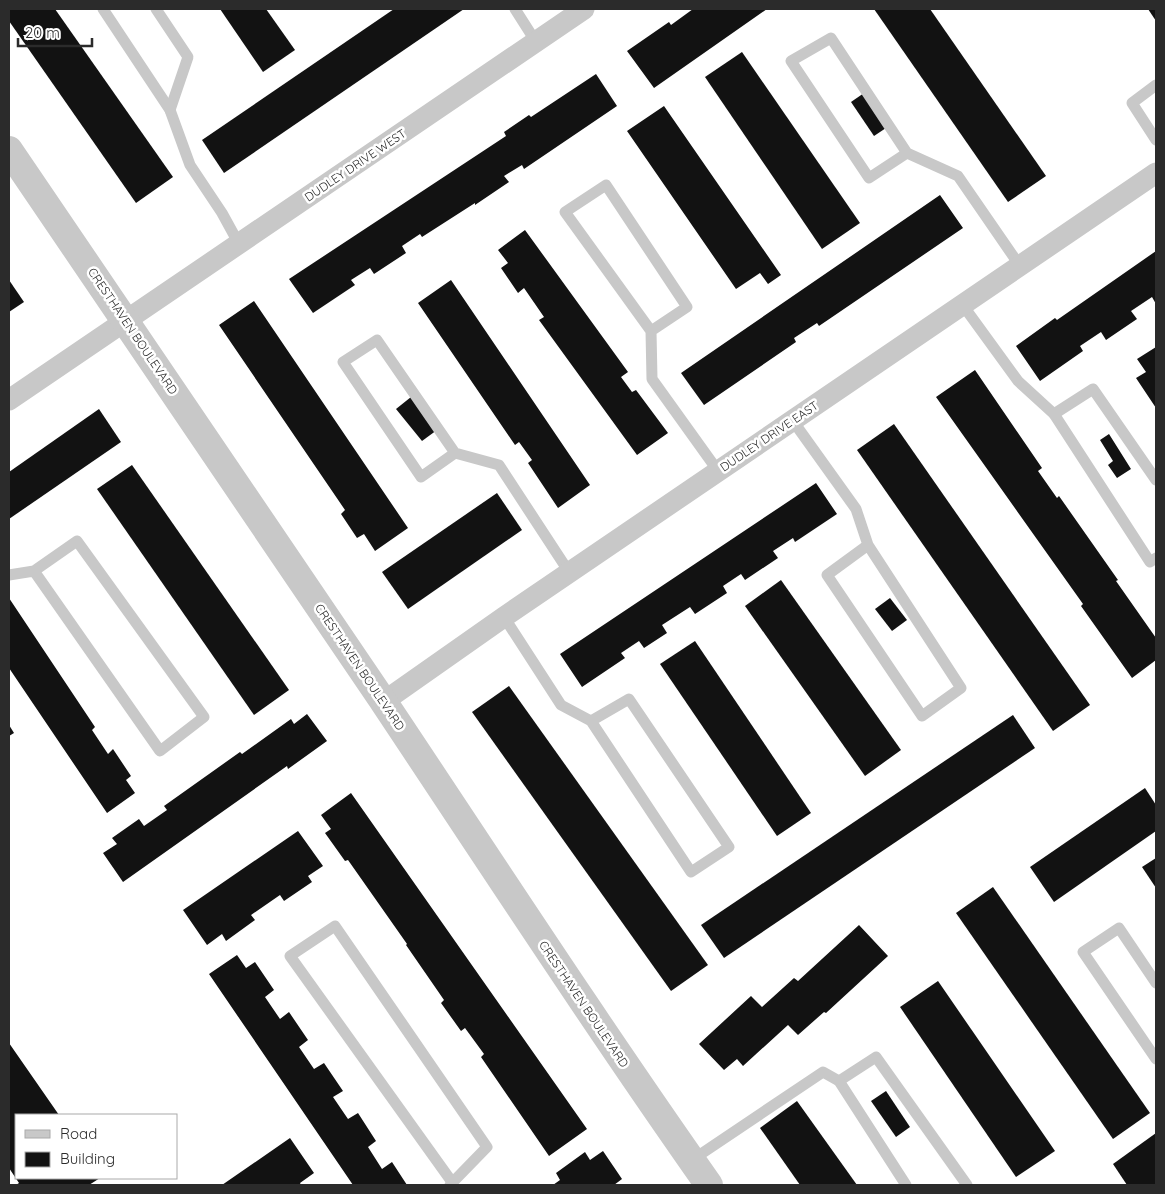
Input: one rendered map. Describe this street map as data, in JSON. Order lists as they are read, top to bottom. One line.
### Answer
{"streets":{"street":["DUDLEY DRIVE WEST","CRESTHAVEN BOULEVARD","DUDLEY DRIVE EAST"]},"crossings":[["DUDLEY DRIVE WEST","CRESTHAVEN BOULEVARD"],["CRESTHAVEN BOULEVARD","DUDLEY DRIVE EAST"]],"legend":["Road","Building"],"scale_bar":"20 m"}
